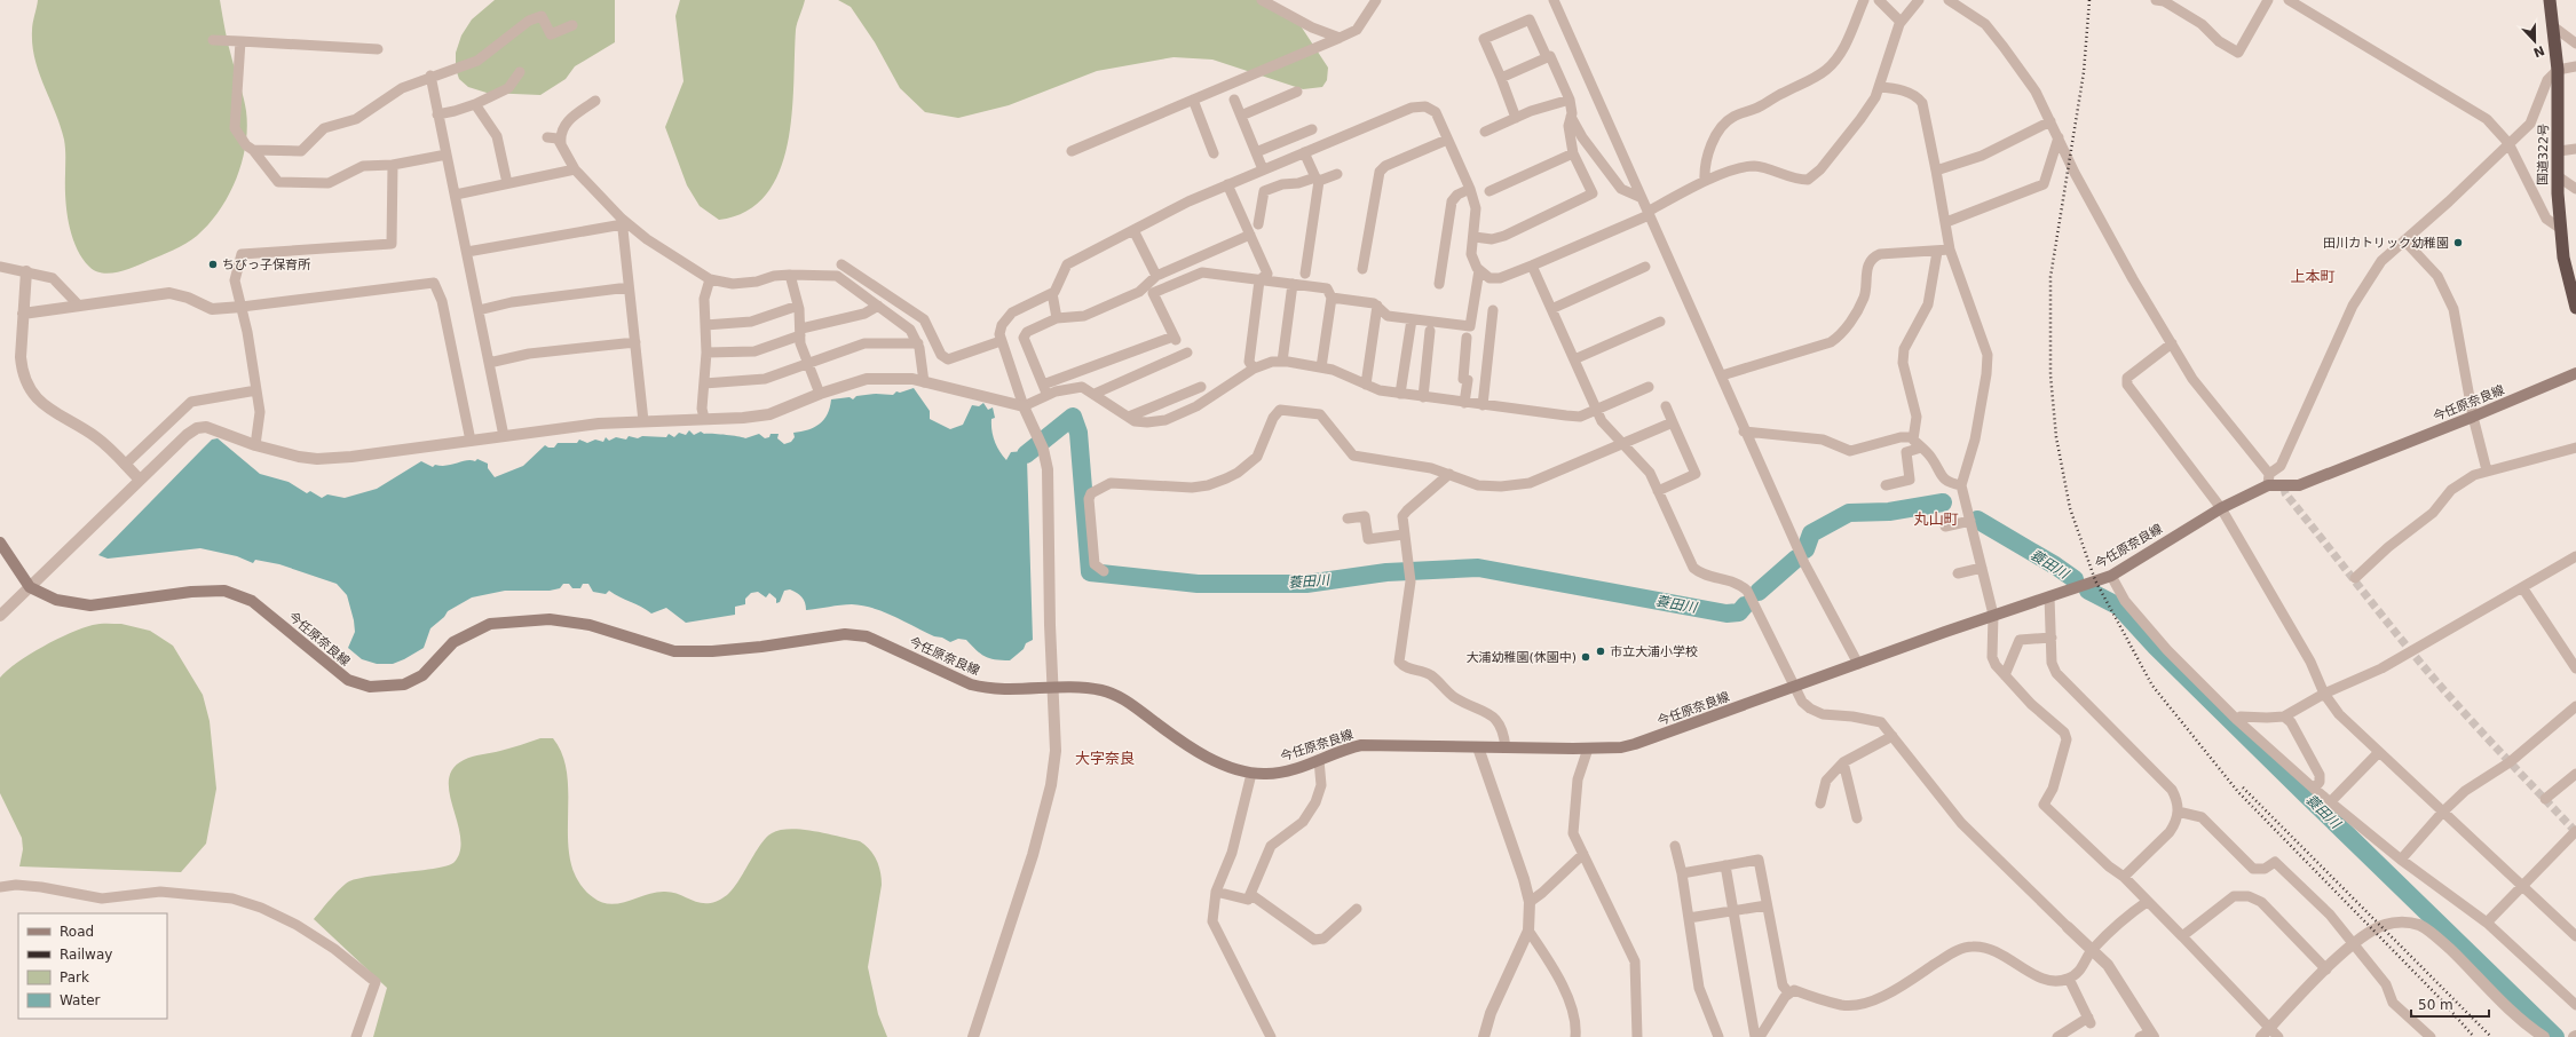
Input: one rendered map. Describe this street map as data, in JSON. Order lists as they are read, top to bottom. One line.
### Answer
{"streets":{"highway":["国道322号"],"main road":["今任原奈良線"]},"districts":["上本町","丸山町","大字奈良"],"water":["蓑田川"],"places":["田川カトリック幼稚園","ちびっ子保育所","市立大浦小学校","大浦幼稚園(休園中)"],"legend":["Road","Railway","Park","Water"],"scale_bar":"50 m","north":"bottom"}
